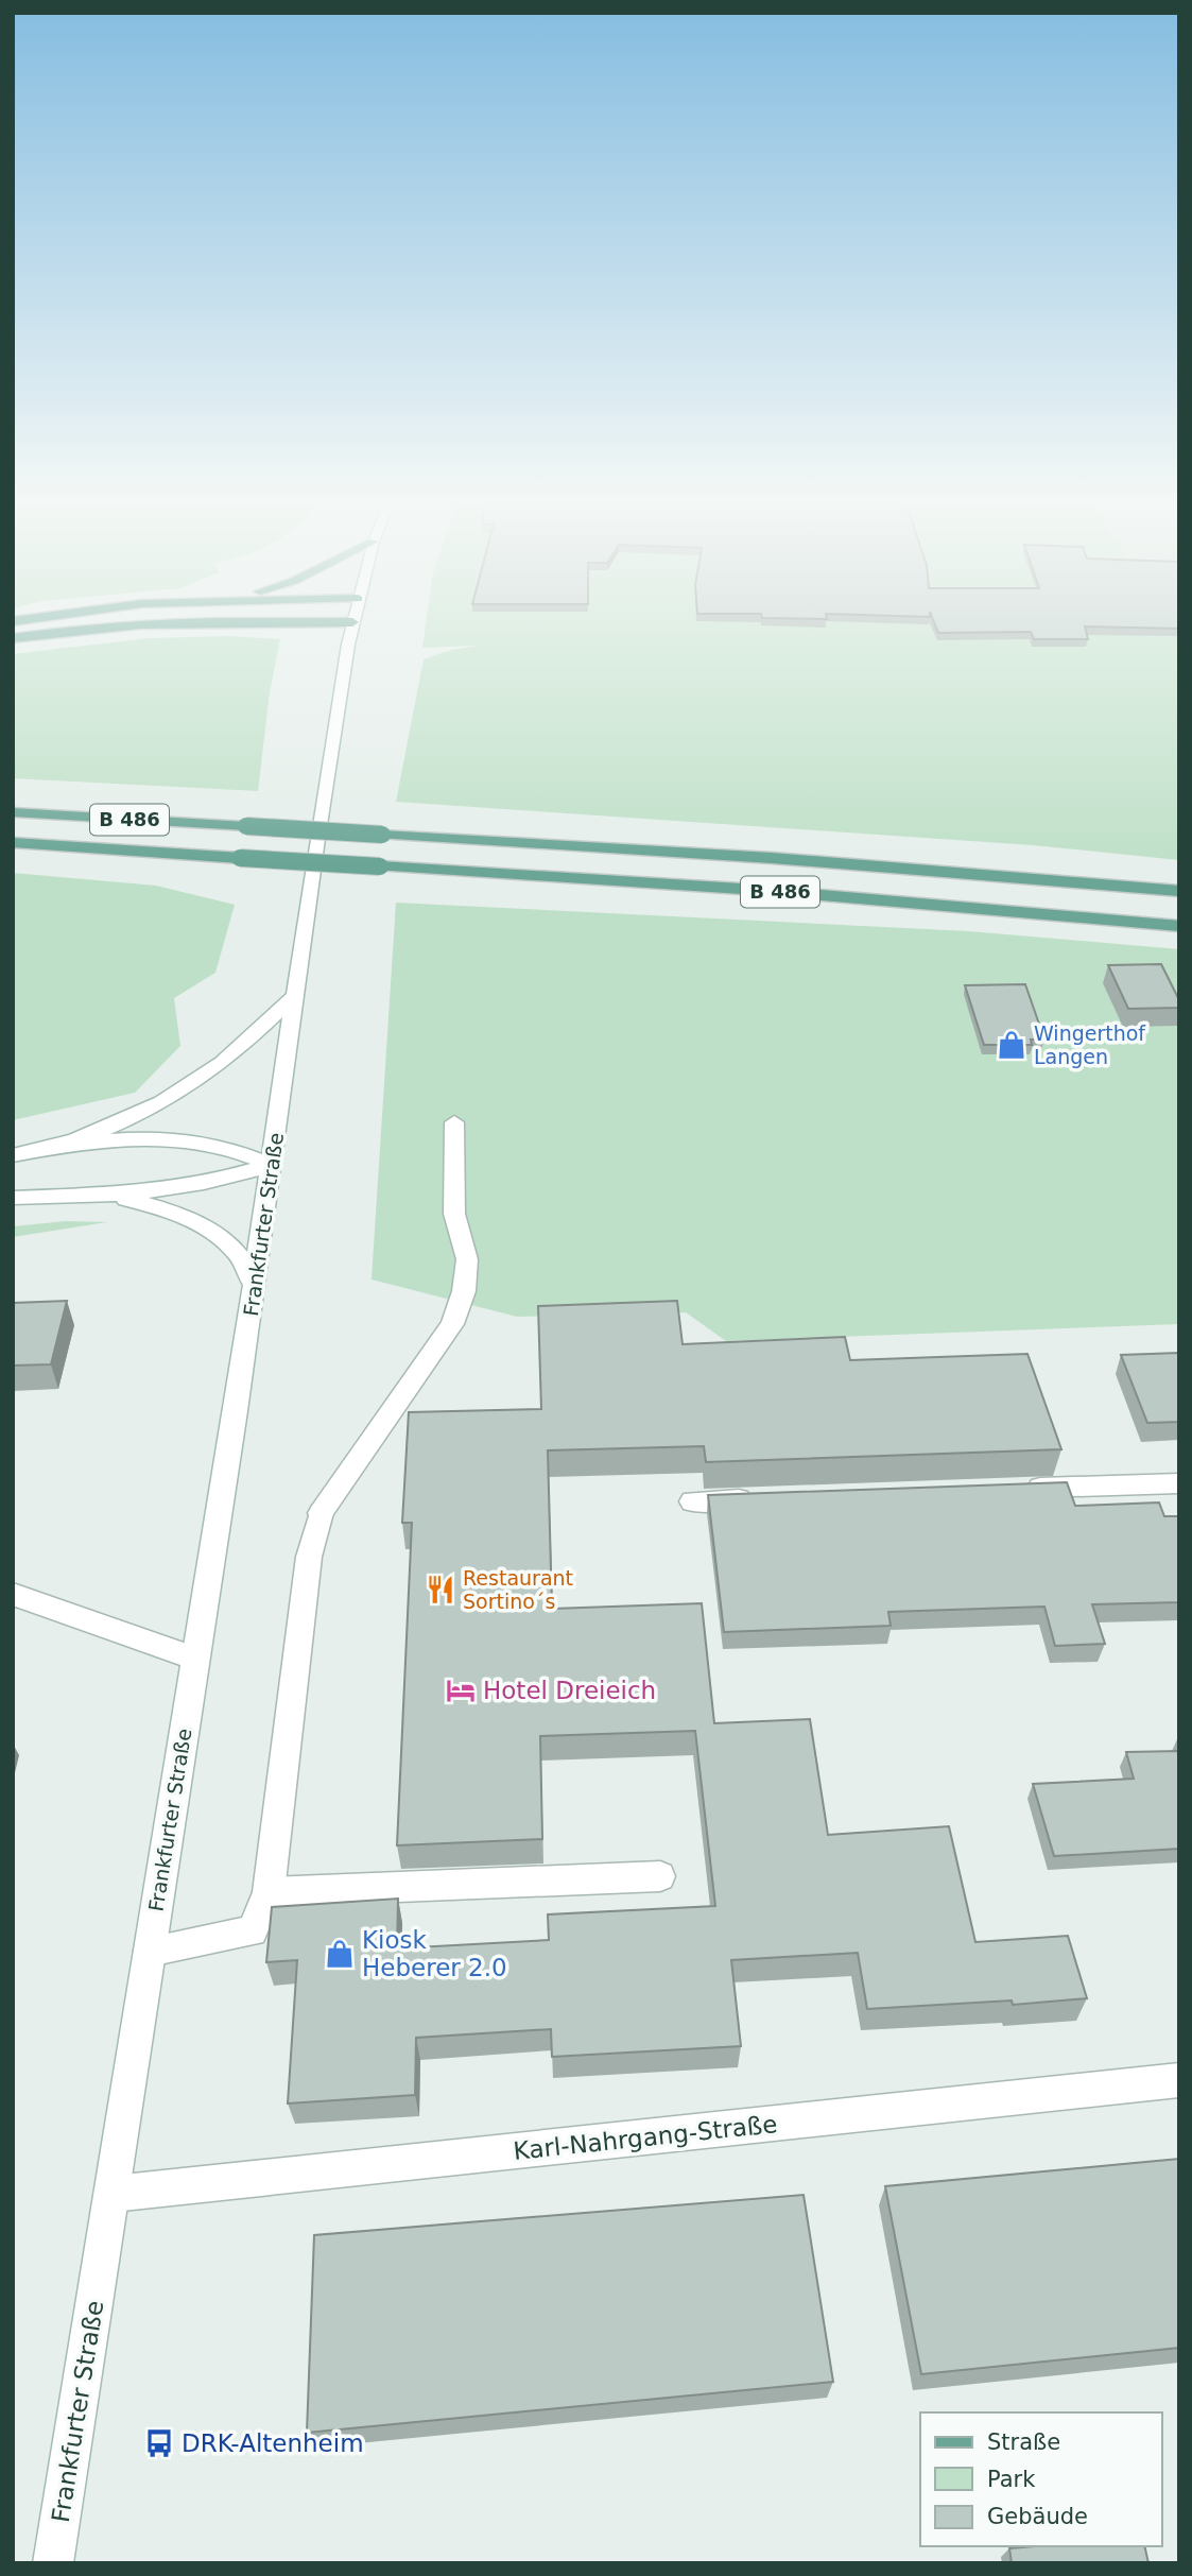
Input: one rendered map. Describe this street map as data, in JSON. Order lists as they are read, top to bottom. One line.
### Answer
{"streets":{"main road":["B 486","Frankfurter Straße","Karl-Nahrgang-Straße"]},"crossings":[["Frankfurter Straße","Karl-Nahrgang-Straße"]],"places":{"shop":["Wingerthof Langen","Kiosk Heberer 2.0"],"restaurant":["Restaurant Sortino´s"],"hotel":["Hotel Dreieich"],"bus stop":["DRK-Altenheim"]},"legend":["Straße","Park","Gebäude"]}
